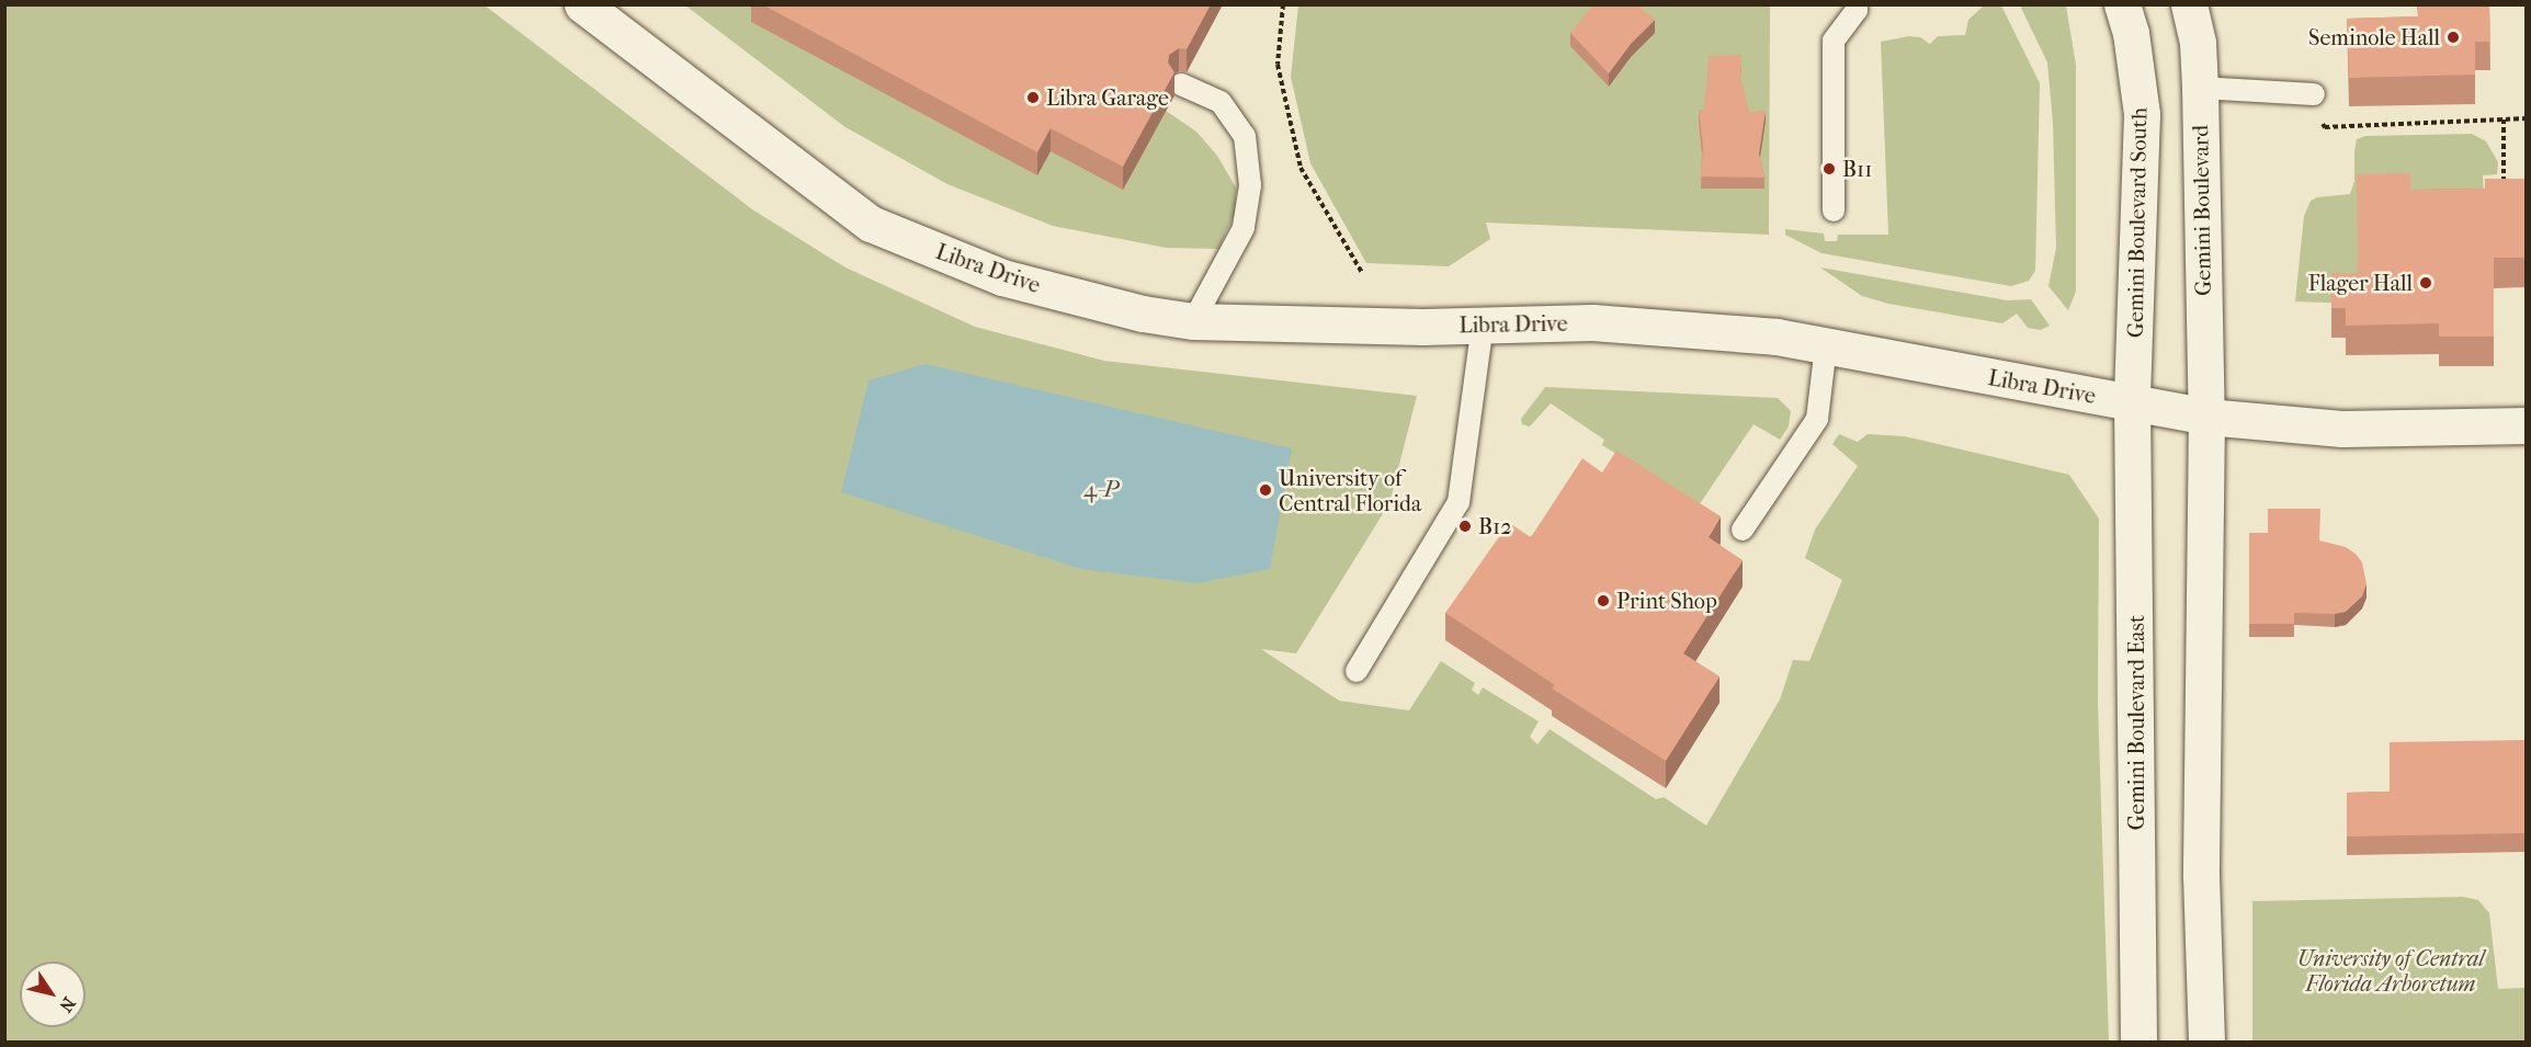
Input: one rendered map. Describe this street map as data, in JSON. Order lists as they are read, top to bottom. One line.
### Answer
{"streets":{"street":["Gemini Boulevard","Gemini Boulevard South","Libra Drive","Gemini Boulevard East"]},"crossings":[["Gemini Boulevard","Libra Drive"],["Gemini Boulevard South","Libra Drive"],["Gemini Boulevard South","Gemini Boulevard East"],["Libra Drive","Gemini Boulevard East"]],"water":["4-P"],"parks":["University of Central Florida Arboretum"],"places":["Seminole Hall","Libra Garage","B11","Flager Hall","University of Central Florida","B12","Print Shop"],"north":"bottom right"}
